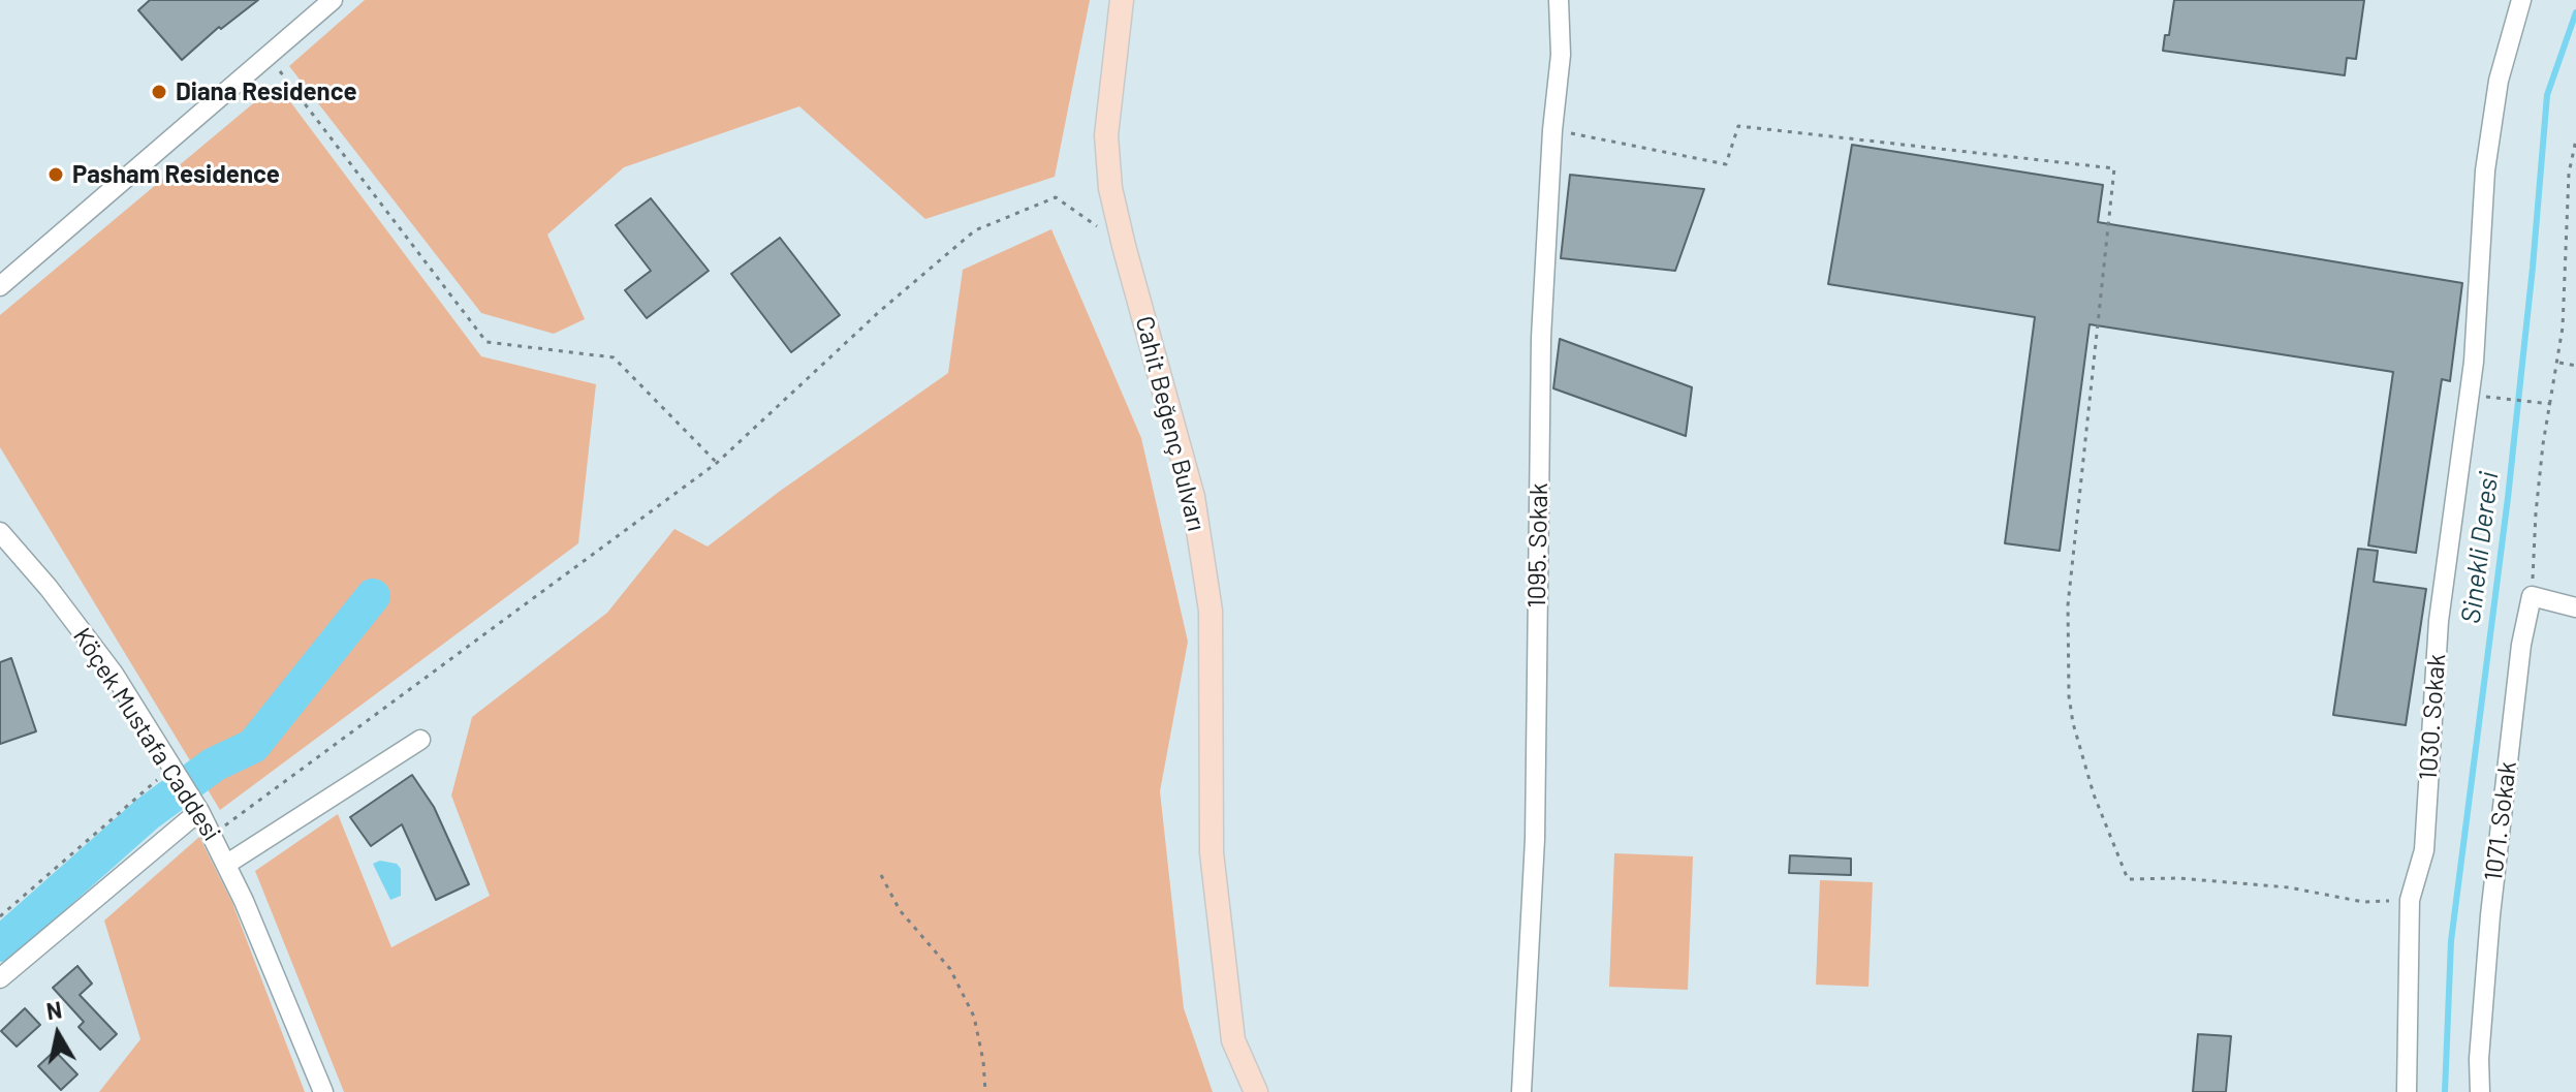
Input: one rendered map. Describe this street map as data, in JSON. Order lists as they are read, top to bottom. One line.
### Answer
{"streets":{"main road":["Cahit Beğenç Bulvarı"],"street":["1095. Sokak","1030. Sokak","Köçek Mustafa Caddesi","1071. Sokak"]},"water":["Sinekli Deresi"],"places":["Diana Residence","Pasham Residence"],"north":"top"}
